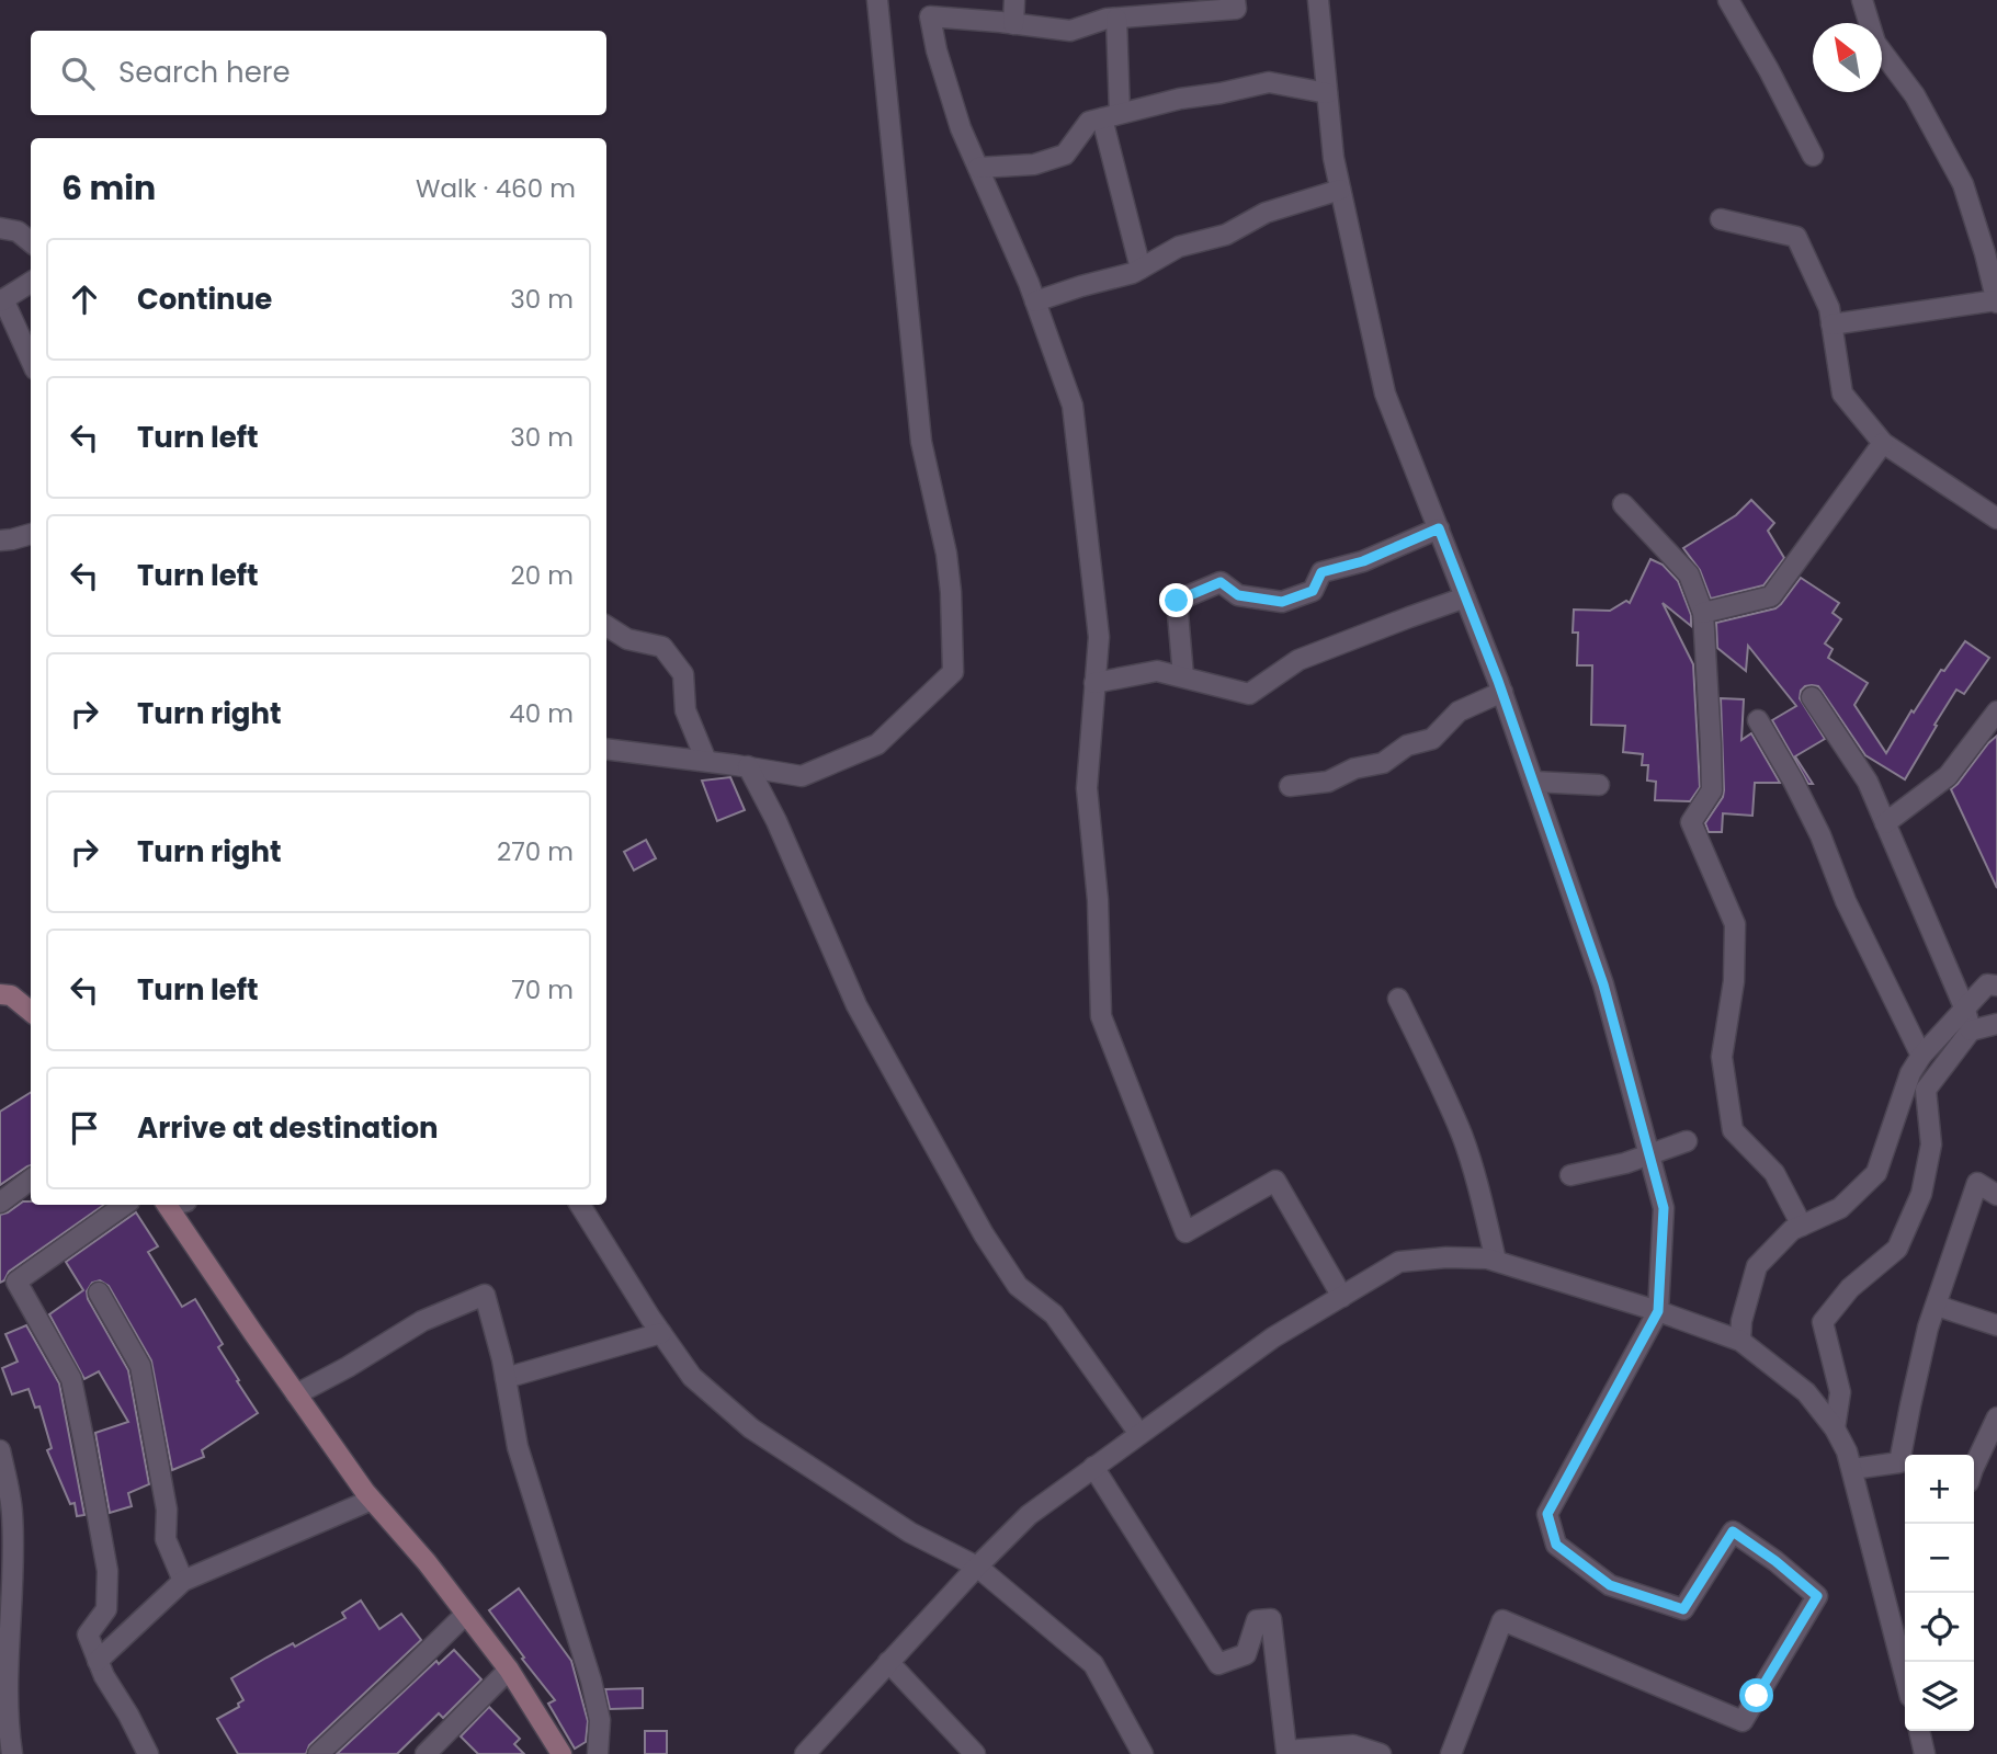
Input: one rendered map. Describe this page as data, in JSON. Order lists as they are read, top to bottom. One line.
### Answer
{"north":"top left","page":{"search":"Search here","heading":["6 min","Walk · 460 m"],"list":[["Continue","30 m"],["Turn left","30 m"],["Turn left","20 m"],["Turn right","40 m"],["Turn right","270 m"],["Turn left","70 m"],"Arrive at destination"],"map_buttons":["+","−"]}}
